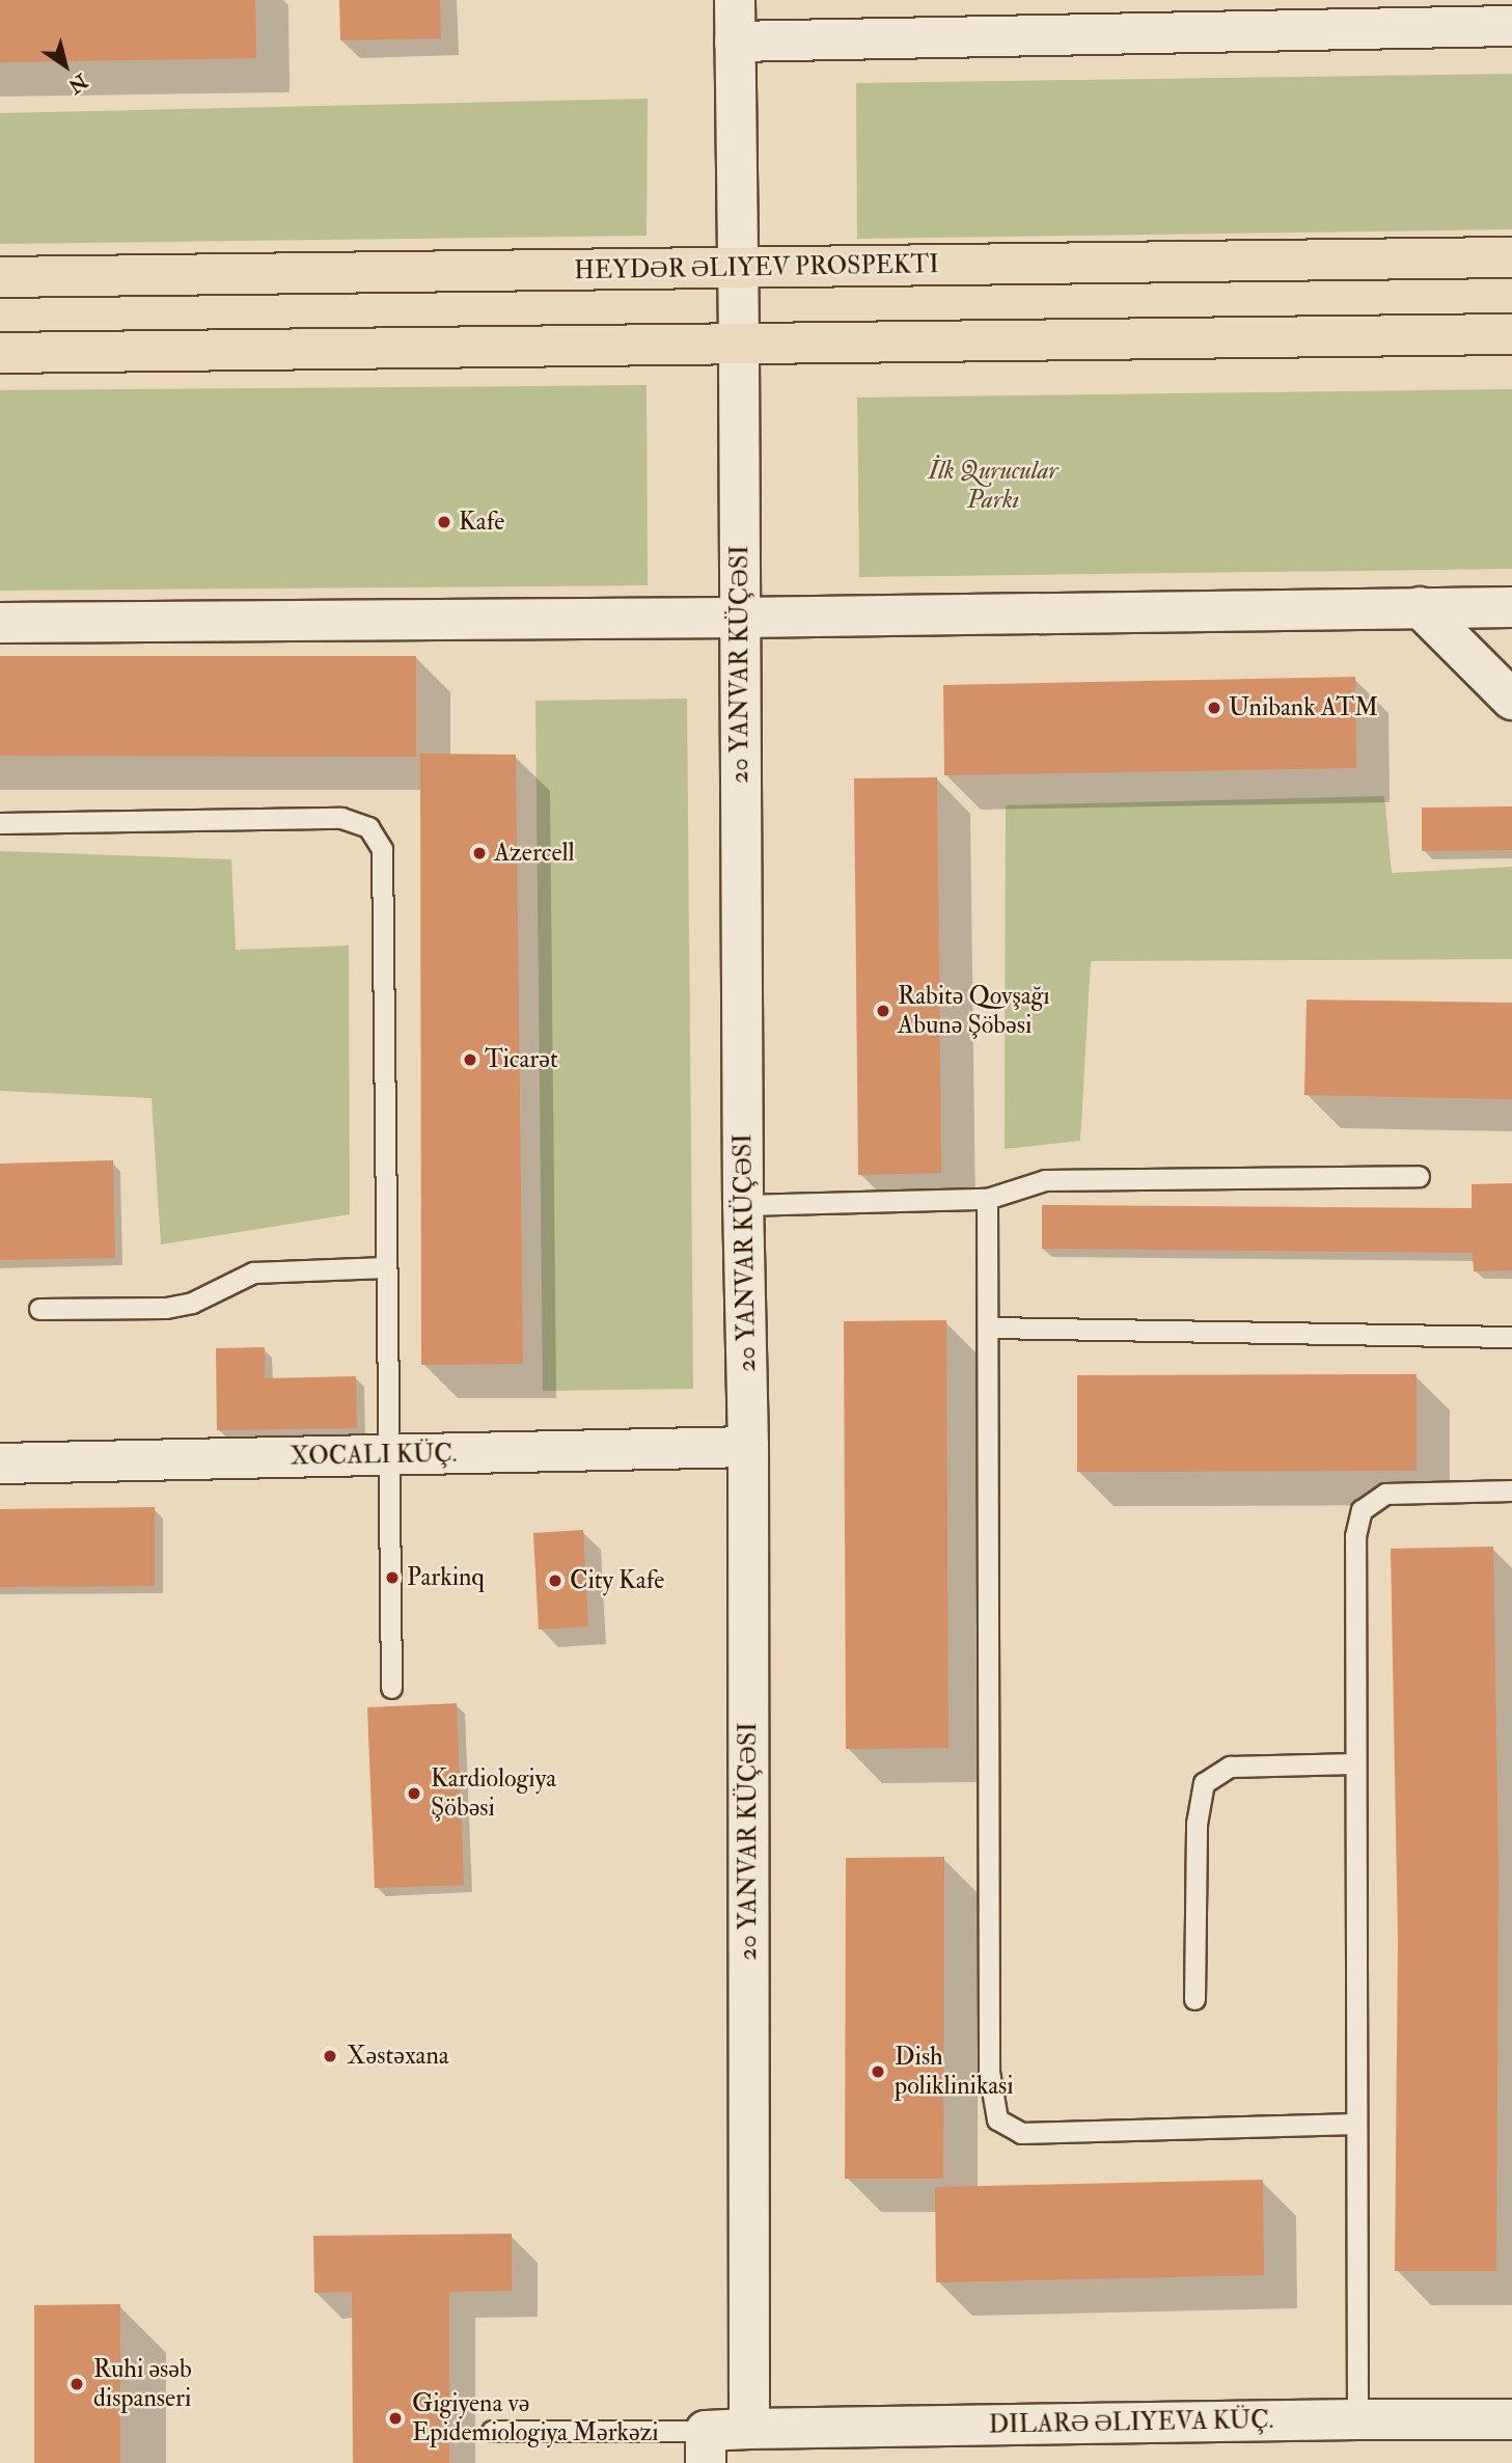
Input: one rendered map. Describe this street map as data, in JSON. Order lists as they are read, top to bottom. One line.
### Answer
{"streets":{"main road":["HEYDƏR ƏLIYEV PROSPEKTI"],"street":["20 YANVAR KÜÇƏSI","DILARƏ ƏLIYEVA KÜÇ."]},"crossings":[["HEYDƏR ƏLIYEV PROSPEKTI","20 YANVAR KÜÇƏSI"],["20 YANVAR KÜÇƏSI","DILARƏ ƏLIYEVA KÜÇ."]],"parks":["İlk Qurucular Parkı"],"places":["Kafe","Unibank ATM","Azercell","Rabitə Qovşağı Abunə Şöbəsi","Ticarət","Parkinq","City Kafe","Kardiologiya Şöbəsi","Xəstəxana","Dish poliklinikasi","Ruhi əsəb dispanseri","Gigiyena və Epidemiologiya Mərkəzi"],"north":"bottom right"}
